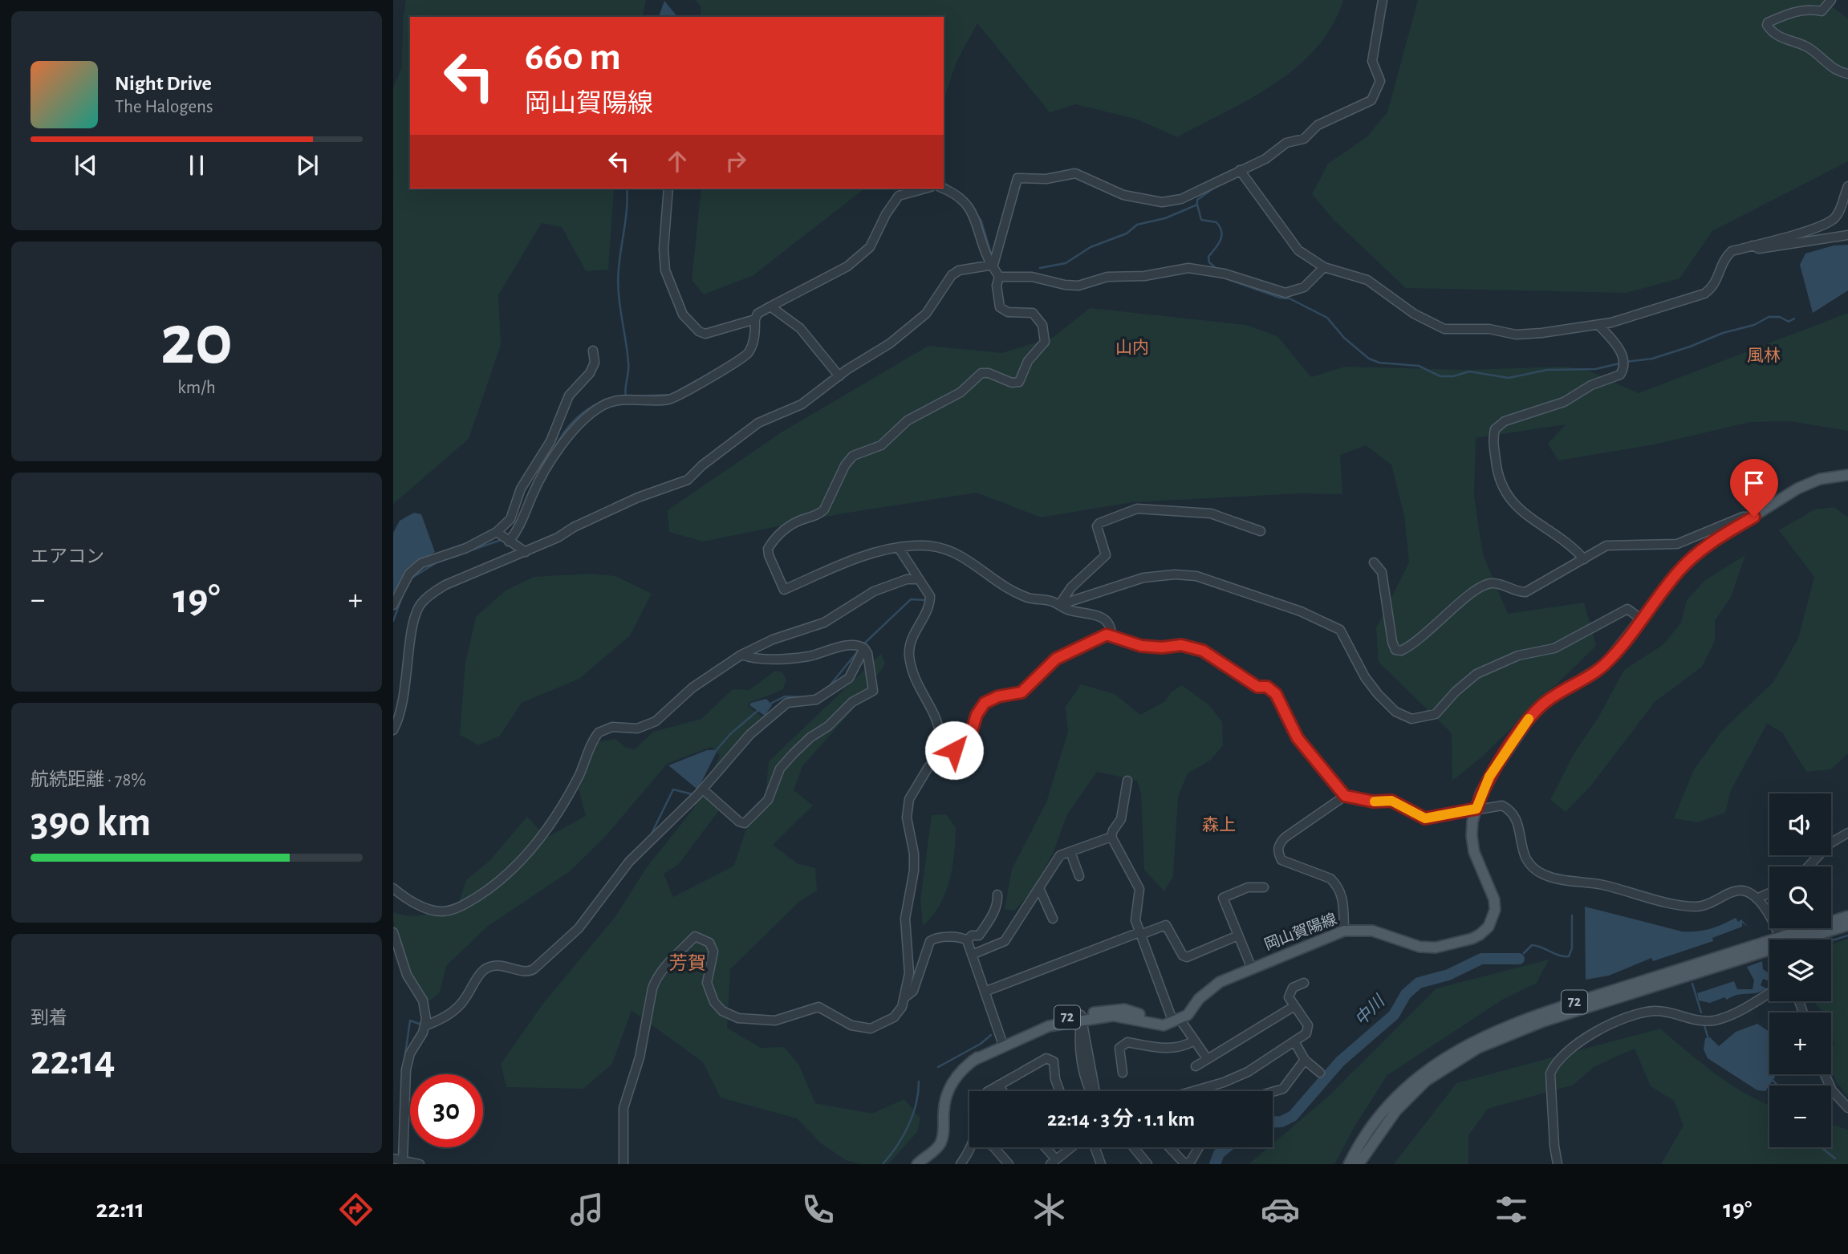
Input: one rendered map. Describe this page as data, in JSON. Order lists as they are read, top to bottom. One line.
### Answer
{"streets":{"main road":["岡山賀陽線","72"]},"crossings":[["岡山賀陽線","72"]],"districts":["山内","風林","森上","芳賀"],"water":["中川"],"page":{"turn":["660 m","岡山賀陽線"],"song":["Night Drive","The Halogens"],"tile":[["20","km/h"],"エアコン",["航続距離 · 78%","390 km"],["到着","22:14"]],"heat":["−","19°","+"],"map_buttons":["+","−"],"limit":"30","trip":"22:14 · 3 分 · 1.1 km","tabs":["22:11","19°"]}}
